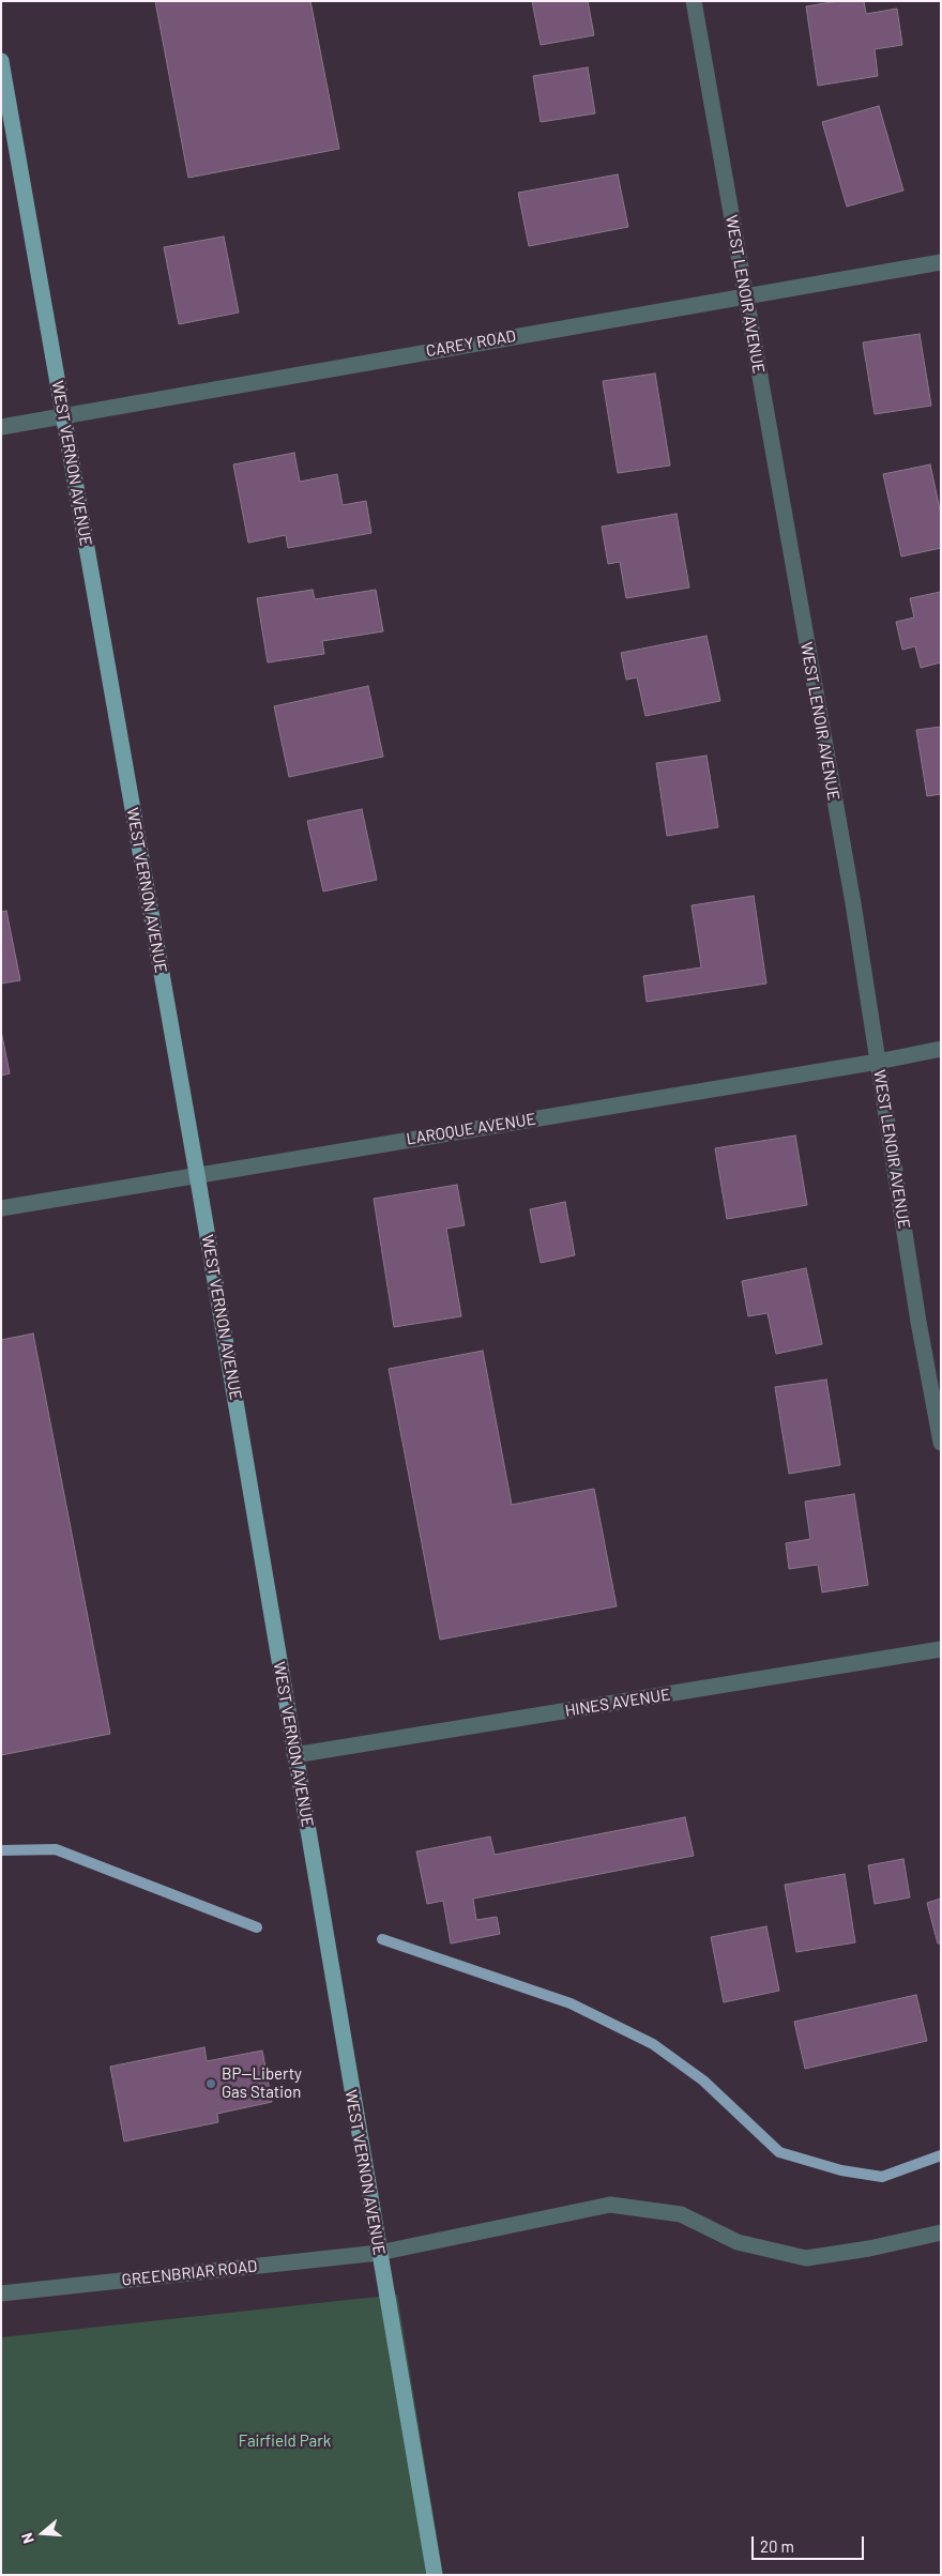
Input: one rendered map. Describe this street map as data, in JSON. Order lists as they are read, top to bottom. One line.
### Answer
{"streets":{"main road":["WEST VERNON AVENUE"],"street":["WEST LENOIR AVENUE","CAREY ROAD","LAROQUE AVENUE","HINES AVENUE","GREENBRIAR ROAD"]},"crossings":[["WEST LENOIR AVENUE","CAREY ROAD"],["WEST LENOIR AVENUE","LAROQUE AVENUE"],["CAREY ROAD","WEST VERNON AVENUE"],["WEST VERNON AVENUE","LAROQUE AVENUE"],["WEST VERNON AVENUE","HINES AVENUE"],["WEST VERNON AVENUE","GREENBRIAR ROAD"]],"parks":["Fairfield Park"],"places":["BP—Liberty Gas Station"],"scale_bar":"20 m","north":"left"}
